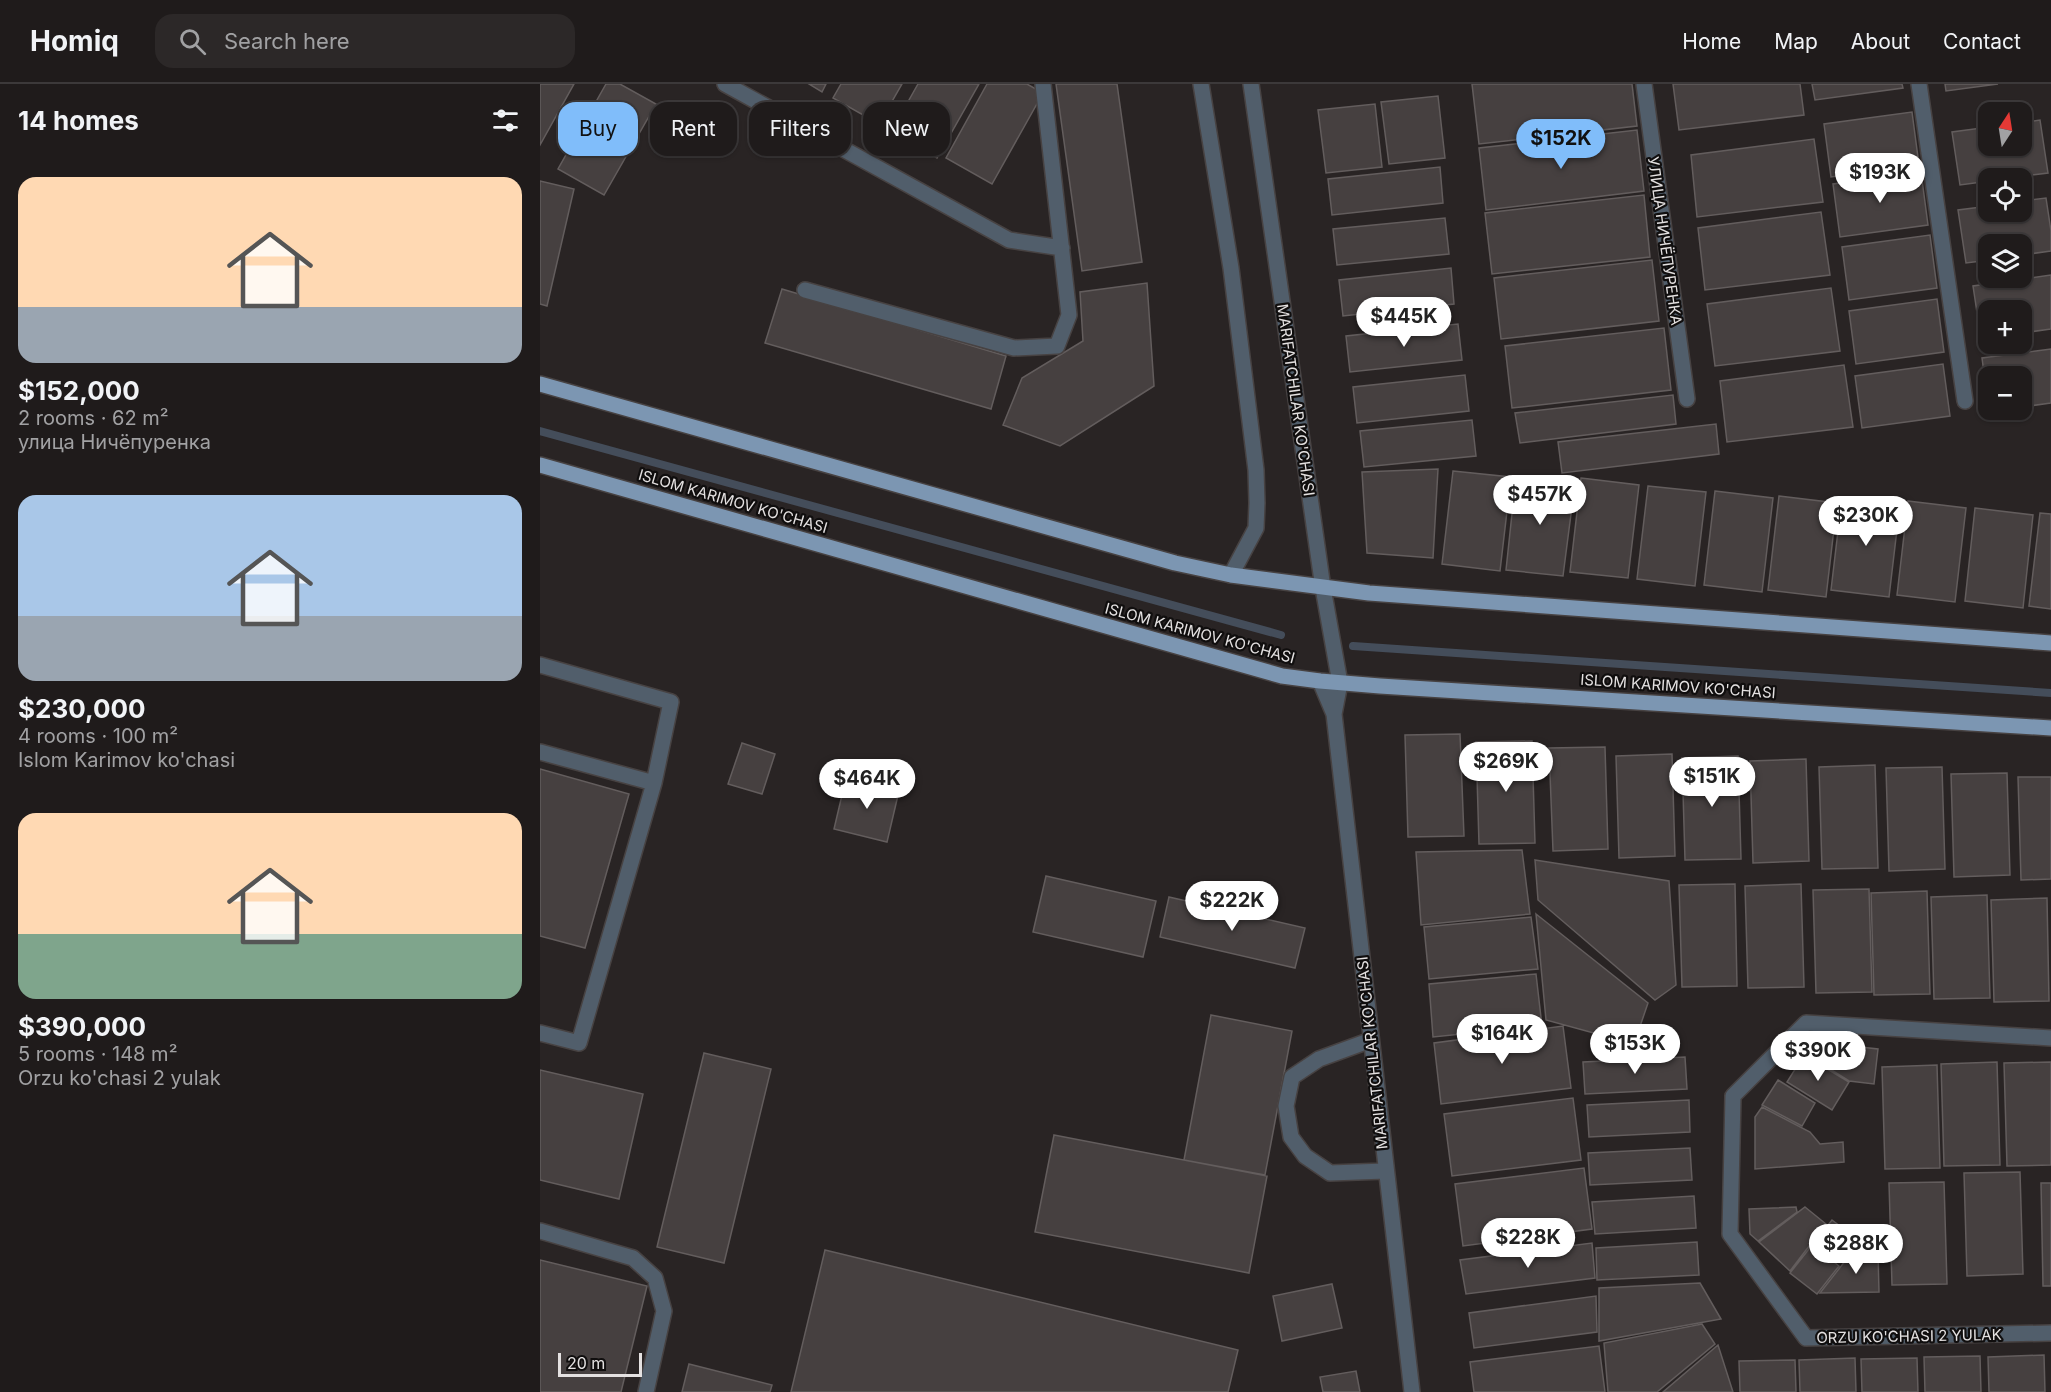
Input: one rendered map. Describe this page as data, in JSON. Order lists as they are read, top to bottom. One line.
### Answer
{"streets":{"main road":["ISLOM KARIMOV KO'CHASI"],"street":["УЛИЦА НИЧЁПУРЕНКА","MARIFATCHILAR KO'CHASI","ORZU KO'CHASI 2 YULAK"]},"crossings":[["MARIFATCHILAR KO'CHASI","ISLOM KARIMOV KO'CHASI"]],"scale_bar":"20 m","north":"top","page":{"header":"Homiq","search":"Search here","nav":["Home","Map","About","Contact"],"heading":"14 homes","map_buttons":["+","−"],"chip":["Buy","Rent","Filters","New"],"price":["$152K","$193K","$445K","$457K","$230K","$269K","$151K","$464K","$222K","$164K","$153K","$390K","$228K","$288K"],"list":[{"name":"$152,000","note":"2 rooms · 62 m² · улица Ничёпуренка"},{"name":"$230,000","note":"4 rooms · 100 m² · Islom Karimov ko'chasi"},{"name":"$390,000","note":"5 rooms · 148 m² · Orzu ko'chasi 2 yulak"}],"scale":"20 m"}}
